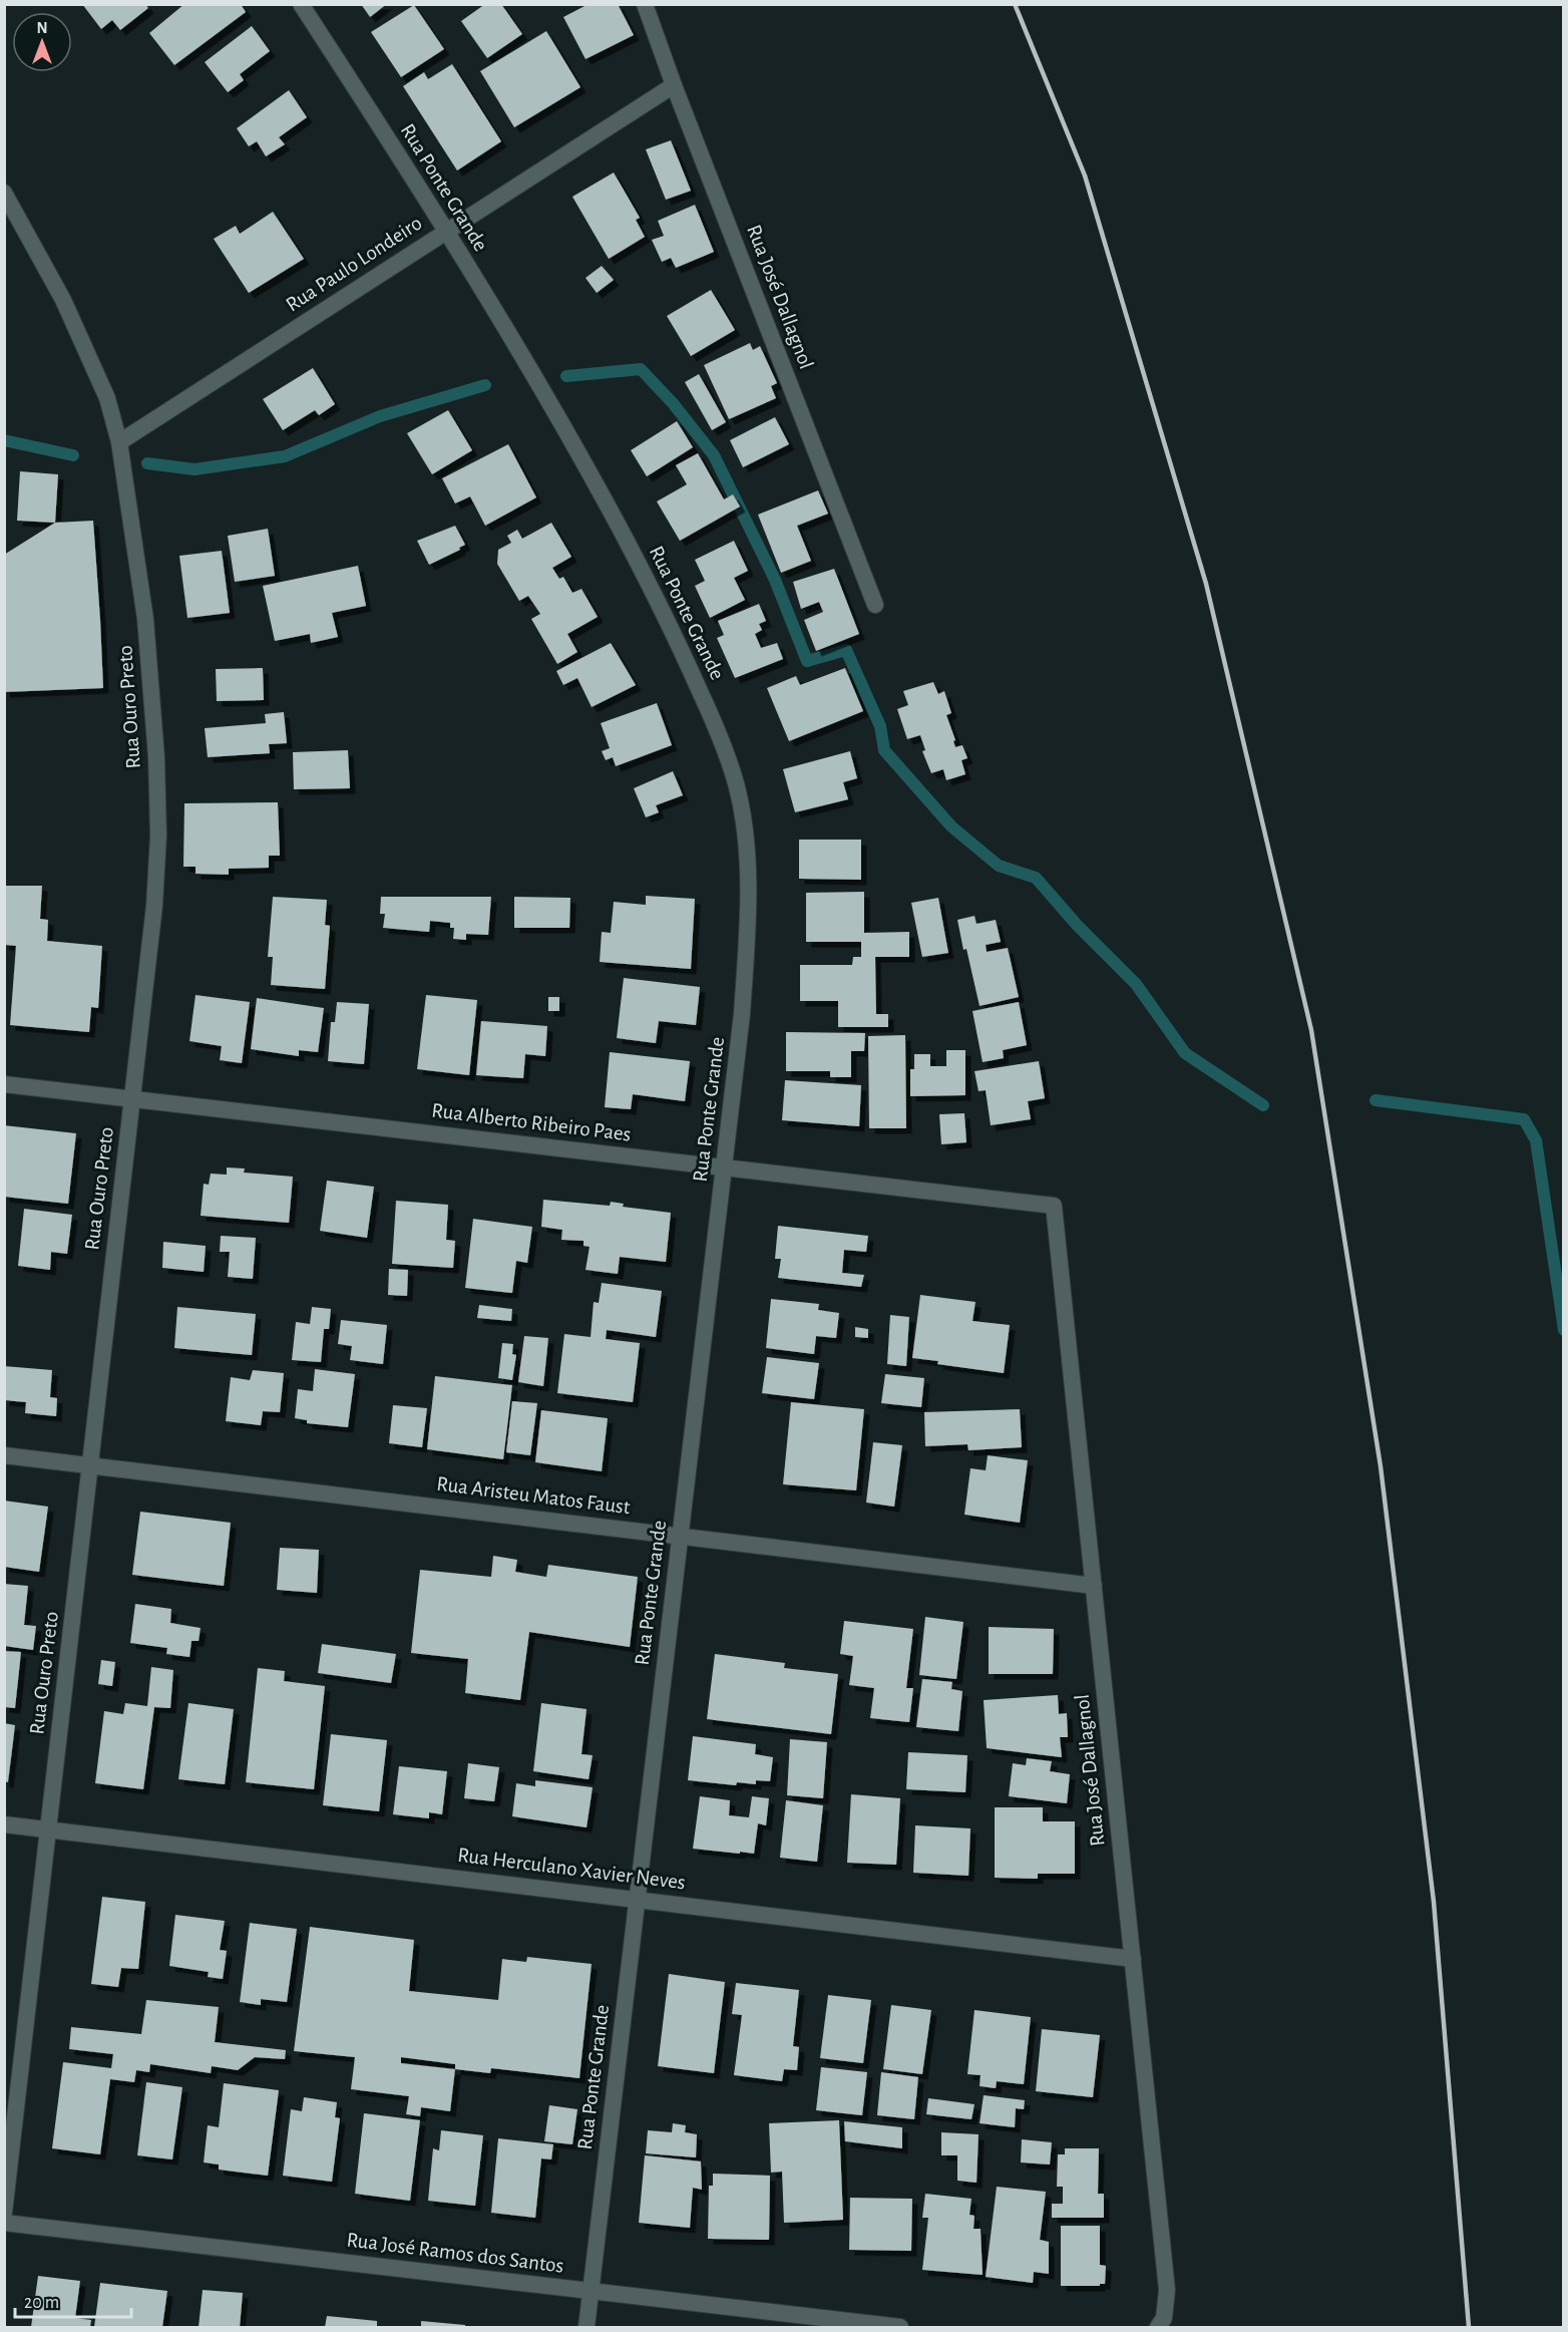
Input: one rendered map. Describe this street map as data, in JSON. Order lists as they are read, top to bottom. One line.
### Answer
{"streets":{"street":["Rua Ponte Grande","Rua Paulo Londeiro","Rua José Dallagnol","Rua Ouro Preto","Rua Alberto Ribeiro Paes","Rua Aristeu Matos Faust","Rua Herculano Xavier Neves","Rua José Ramos dos Santos"]},"crossings":[["Rua Ponte Grande","Rua Paulo Londeiro"],["Rua Ponte Grande","Rua Alberto Ribeiro Paes"],["Rua Ponte Grande","Rua Aristeu Matos Faust"],["Rua Ponte Grande","Rua Herculano Xavier Neves"],["Rua Ponte Grande","Rua José Ramos dos Santos"],["Rua Paulo Londeiro","Rua José Dallagnol"],["Rua Paulo Londeiro","Rua Ouro Preto"],["Rua José Dallagnol","Rua Alberto Ribeiro Paes"],["Rua José Dallagnol","Rua Aristeu Matos Faust"],["Rua José Dallagnol","Rua Herculano Xavier Neves"],["Rua Ouro Preto","Rua Alberto Ribeiro Paes"],["Rua Ouro Preto","Rua Aristeu Matos Faust"],["Rua Ouro Preto","Rua Herculano Xavier Neves"]],"scale_bar":"20 m","north":"top"}
